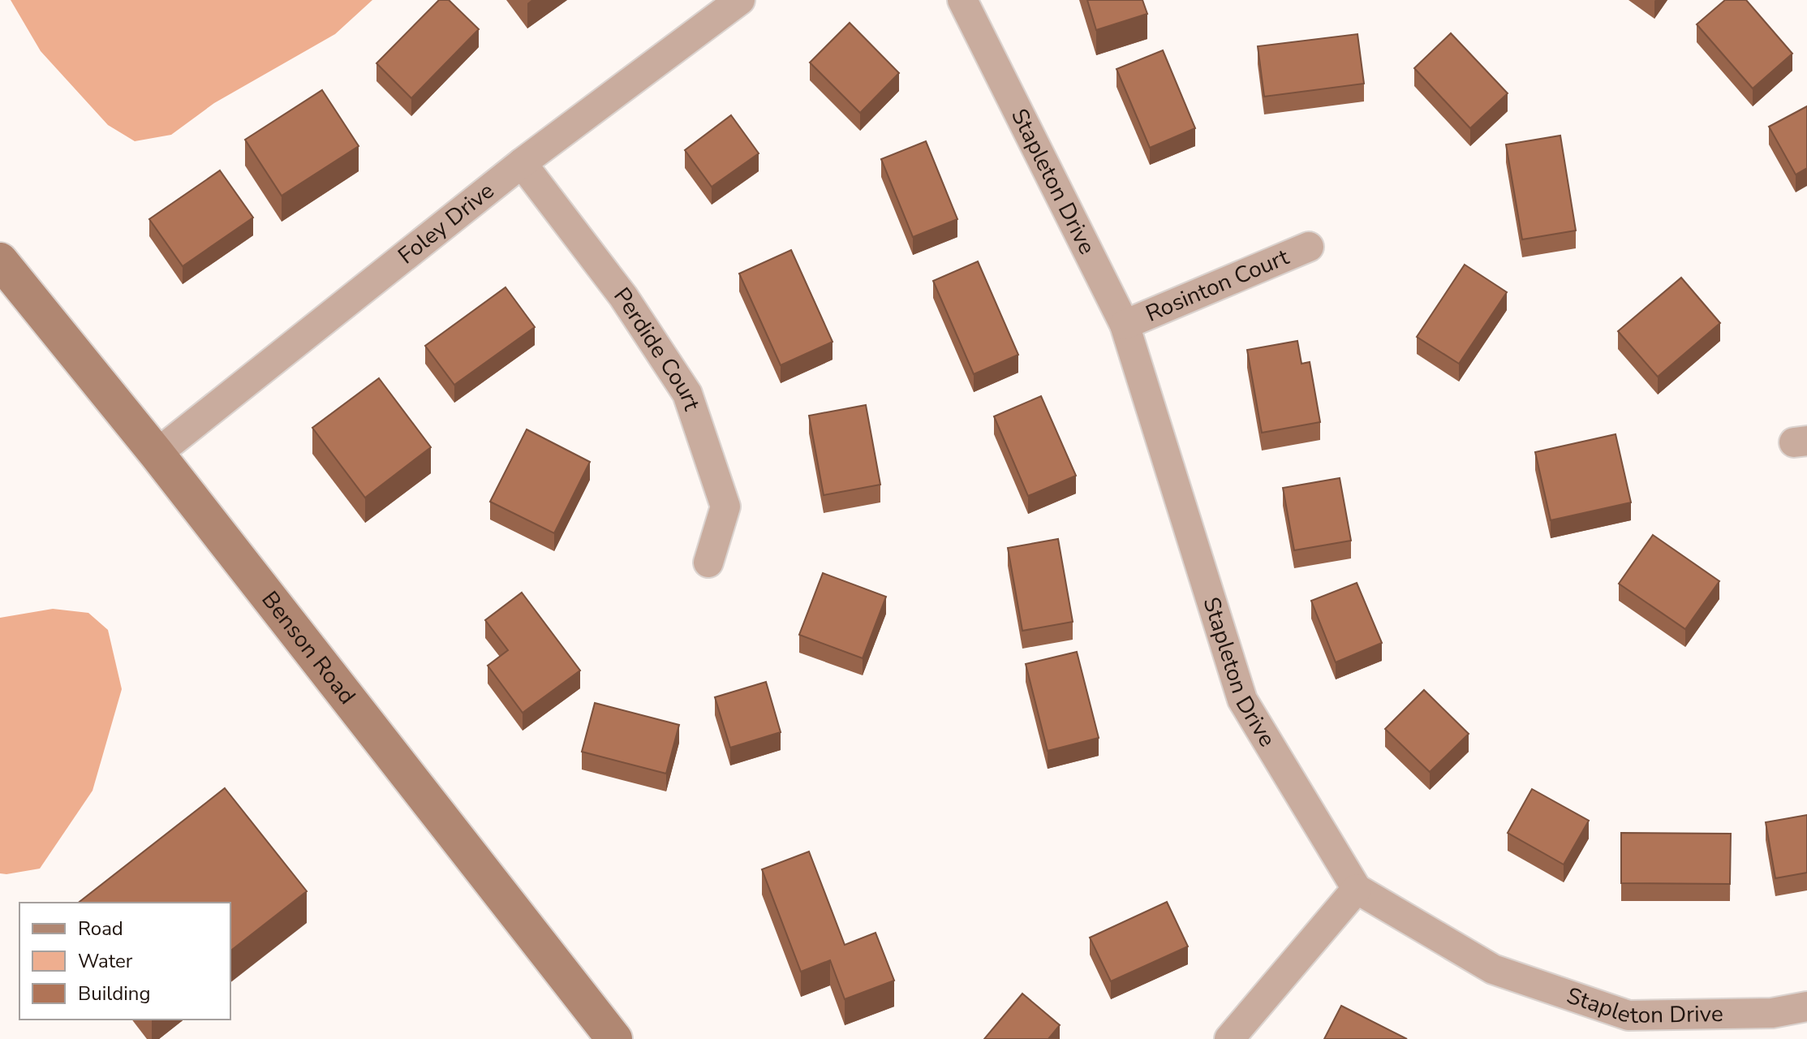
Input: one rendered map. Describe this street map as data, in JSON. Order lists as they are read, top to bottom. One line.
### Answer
{"streets":{"main road":["Benson Road"],"street":["Stapleton Drive","Foley Drive","Rosinton Court","Perdide Court"]},"crossings":[["Stapleton Drive","Rosinton Court"],["Foley Drive","Perdide Court"],["Foley Drive","Benson Road"]],"legend":["Road","Water","Building"]}
